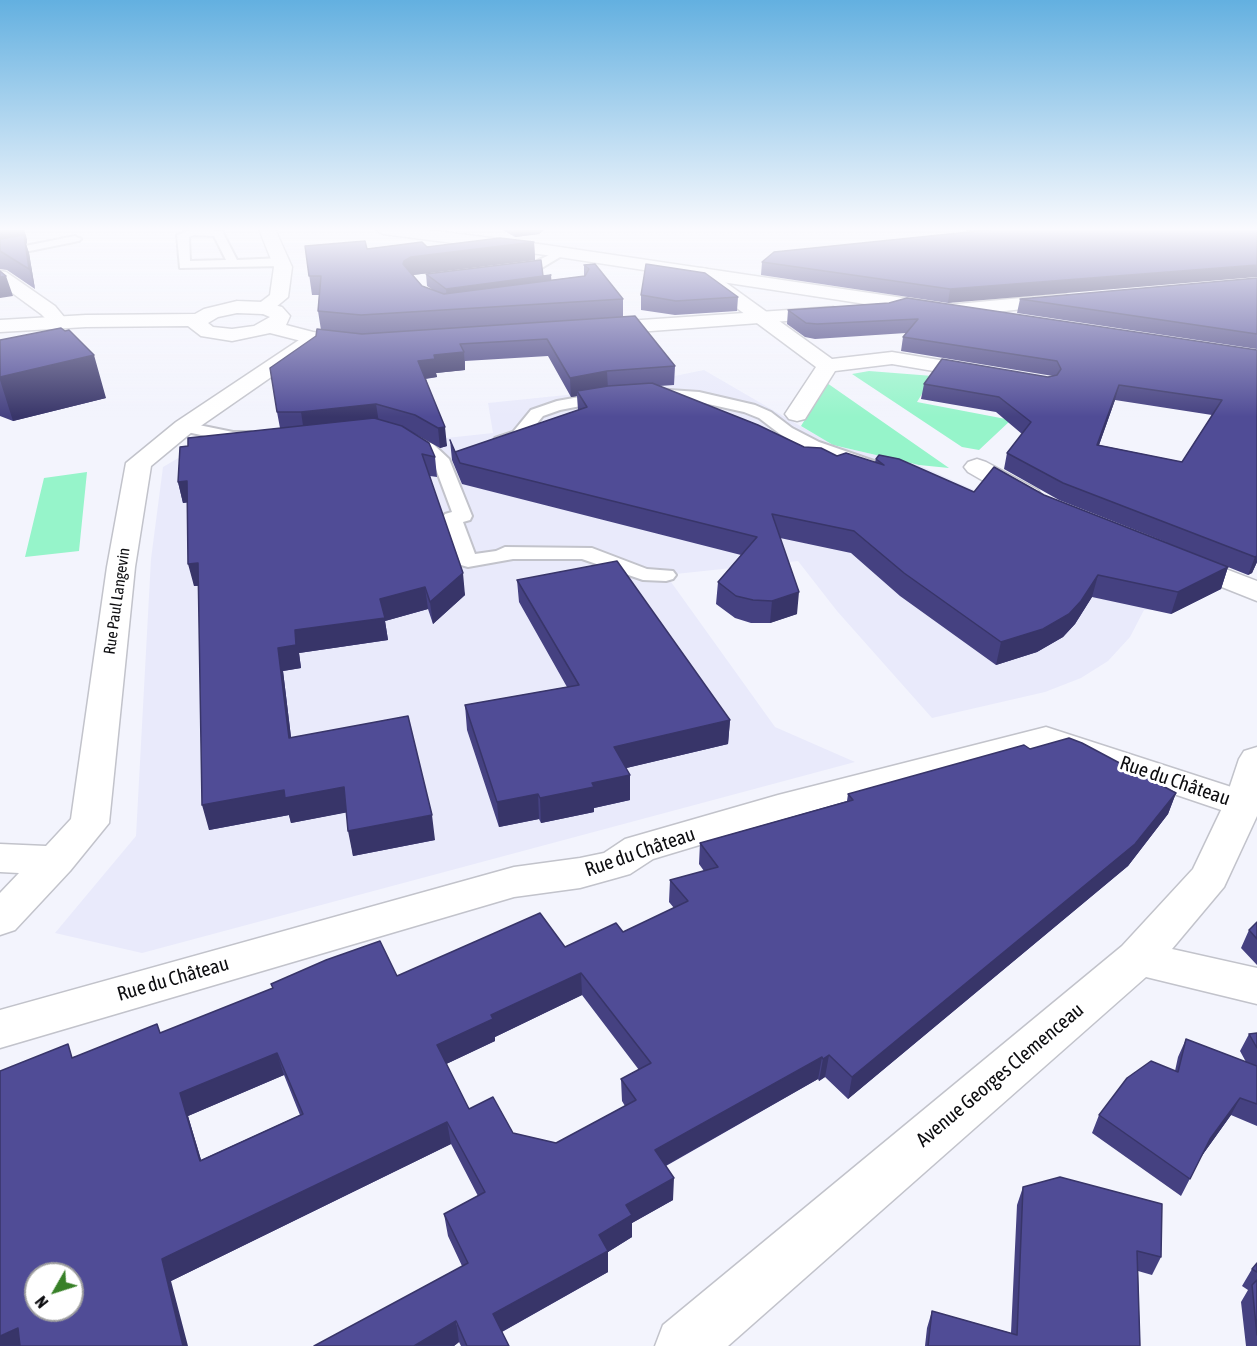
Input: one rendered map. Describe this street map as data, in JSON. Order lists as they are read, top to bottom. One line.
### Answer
{"streets":{"street":["Rue Paul Langevin","Rue du Château","Avenue Georges Clemenceau"]},"crossings":[["Rue du Château","Avenue Georges Clemenceau"]],"north":"bottom left"}
